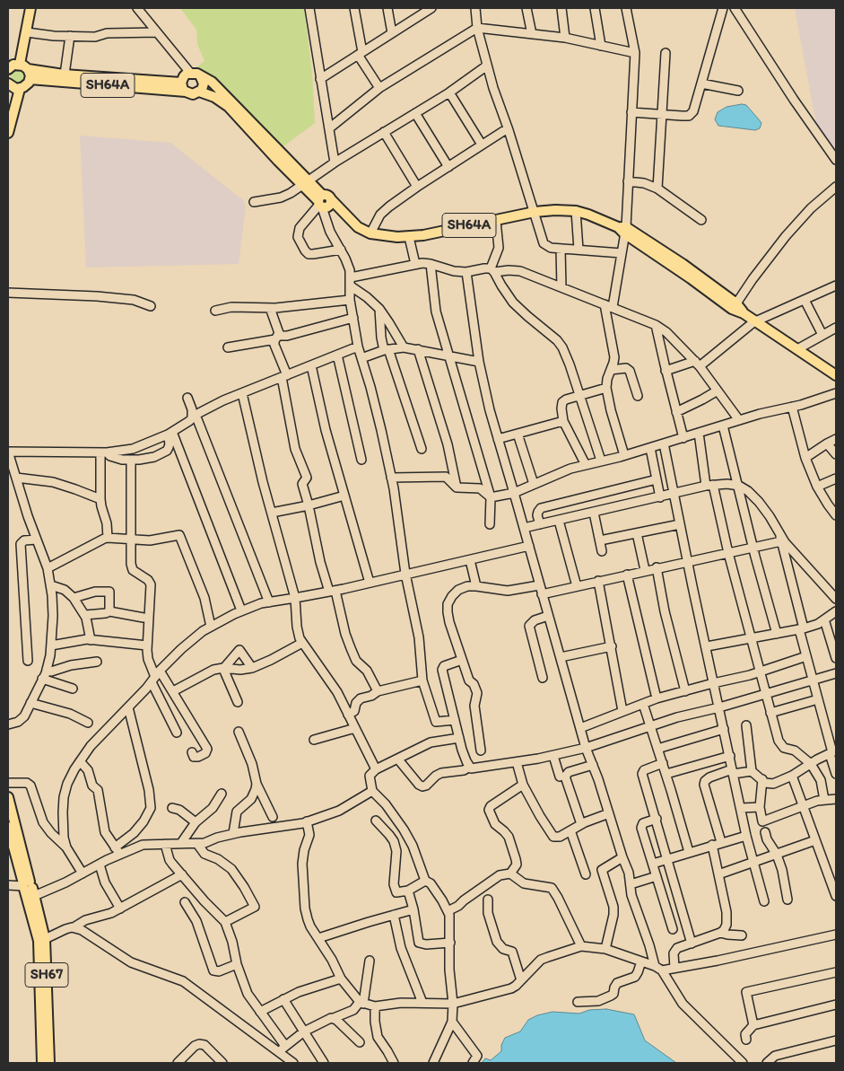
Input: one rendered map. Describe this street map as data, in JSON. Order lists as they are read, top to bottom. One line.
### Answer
{"streets":{"main road":["SH64A","SH67"]}}
